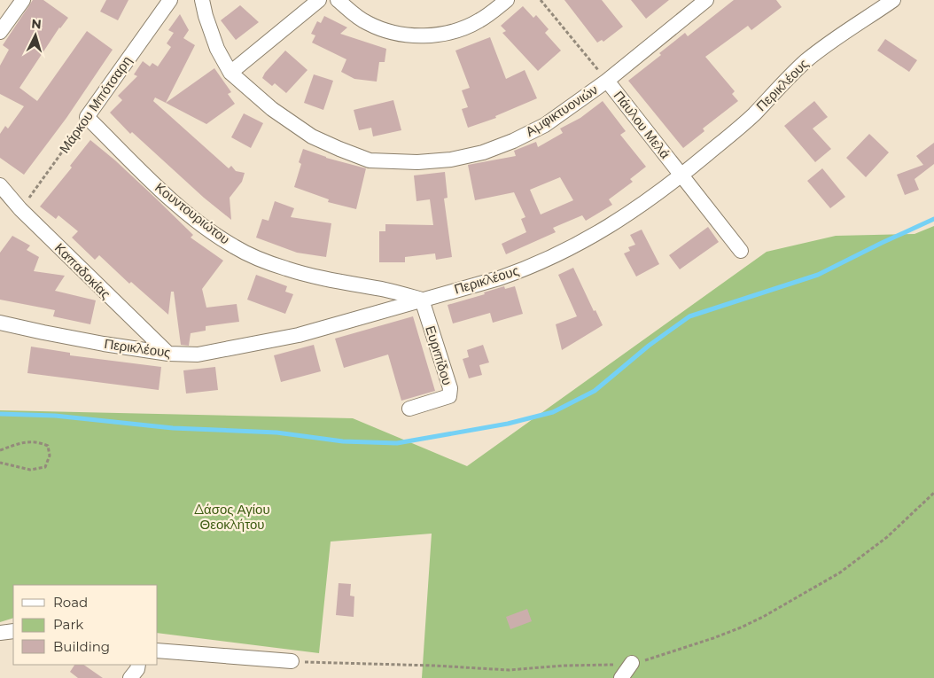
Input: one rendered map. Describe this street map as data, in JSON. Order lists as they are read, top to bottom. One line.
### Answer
{"streets":{"street":["Περικλέους","Μάρκου Μπότσαρη","Αμφικτυονιών","Πάυλου Μελά","Κουντουριώτου","Καπαδοκίας","Ευριπίδου"]},"crossings":[["Περικλέους","Πάυλου Μελά"],["Περικλέους","Κουντουριώτου"],["Περικλέους","Καπαδοκίας"],["Περικλέους","Ευριπίδου"],["Μάρκου Μπότσαρη","Κουντουριώτου"],["Μάρκου Μπότσαρη","Καπαδοκίας"],["Αμφικτυονιών","Πάυλου Μελά"],["Κουντουριώτου","Ευριπίδου"]],"parks":["Δάσος Αγίου Θεοκλήτου"],"legend":["Road","Park","Building"],"north":"top"}
